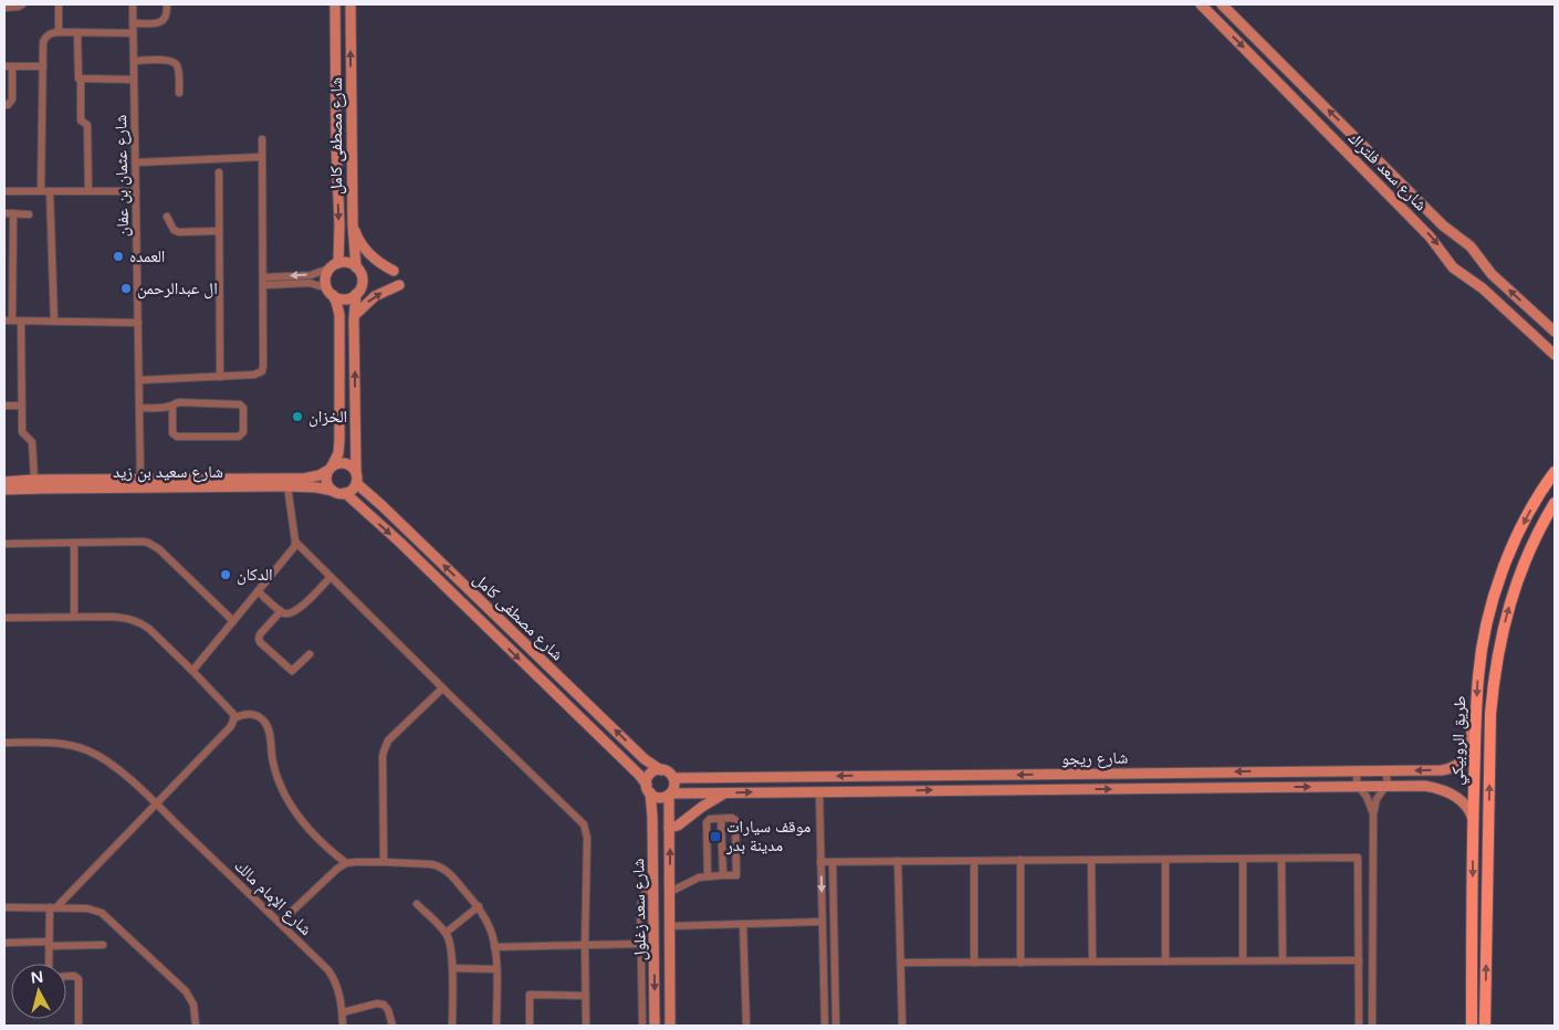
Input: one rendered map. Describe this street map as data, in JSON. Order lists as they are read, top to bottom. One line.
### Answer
{"streets":{"main road":["طريق الروبيكي"],"street":["شارع مصطفى كامل","شارع سعد فلتراك","شارع عثمان بن عفان","شارع سعيد بن زيد","شارع ريجو","شارع الإمام مالك","شارع سعد زغلول"]},"crossings":[["شارع مصطفى كامل","شارع سعيد بن زيد"],["شارع مصطفى كامل","شارع ريجو"],["شارع مصطفى كامل","شارع سعد زغلول"],["شارع عثمان بن عفان","شارع سعيد بن زيد"],["طريق الروبيكي","شارع ريجو"],["شارع ريجو","شارع سعد زغلول"]],"places":{"other":["العمده","ال عبدالرحمن","الخزان","الدكان"],"transit":["موقف سيارات مدينة بدر"]},"north":"top"}
